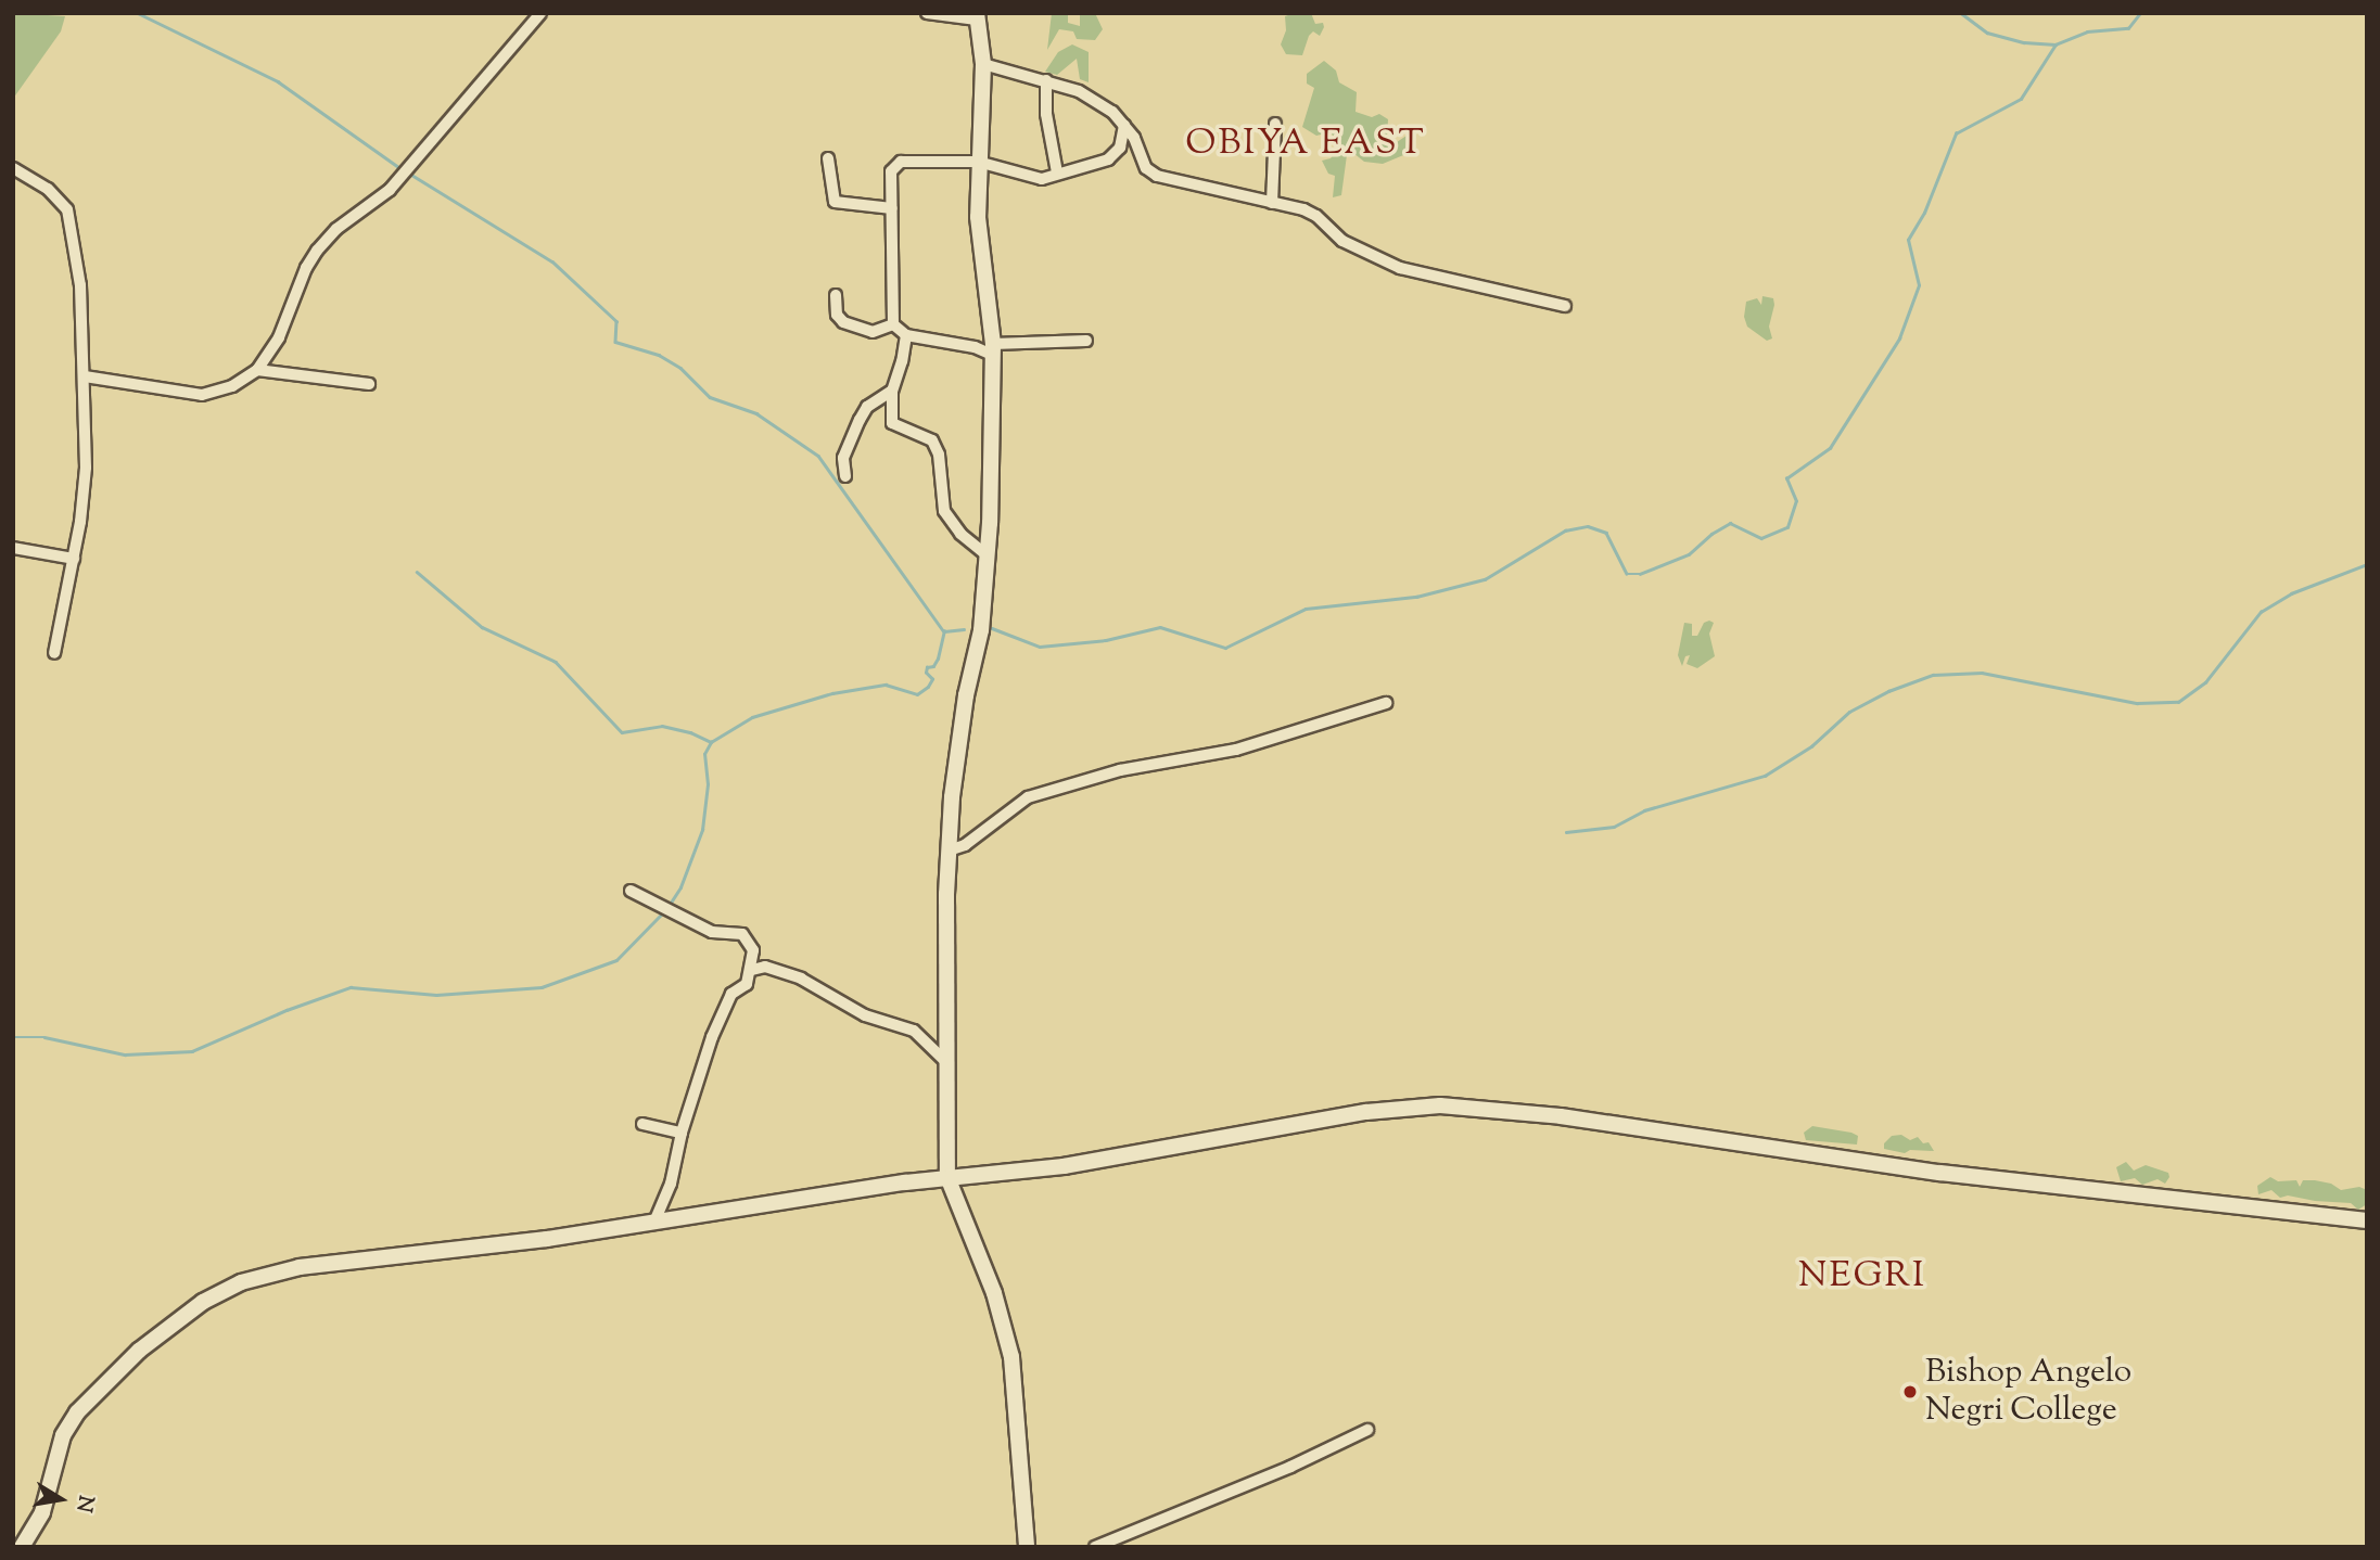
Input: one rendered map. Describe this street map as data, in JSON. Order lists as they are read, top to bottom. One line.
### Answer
{"districts":["OBIYA EAST","NEGRI"],"places":["Bishop Angelo Negri College"],"north":"right"}
